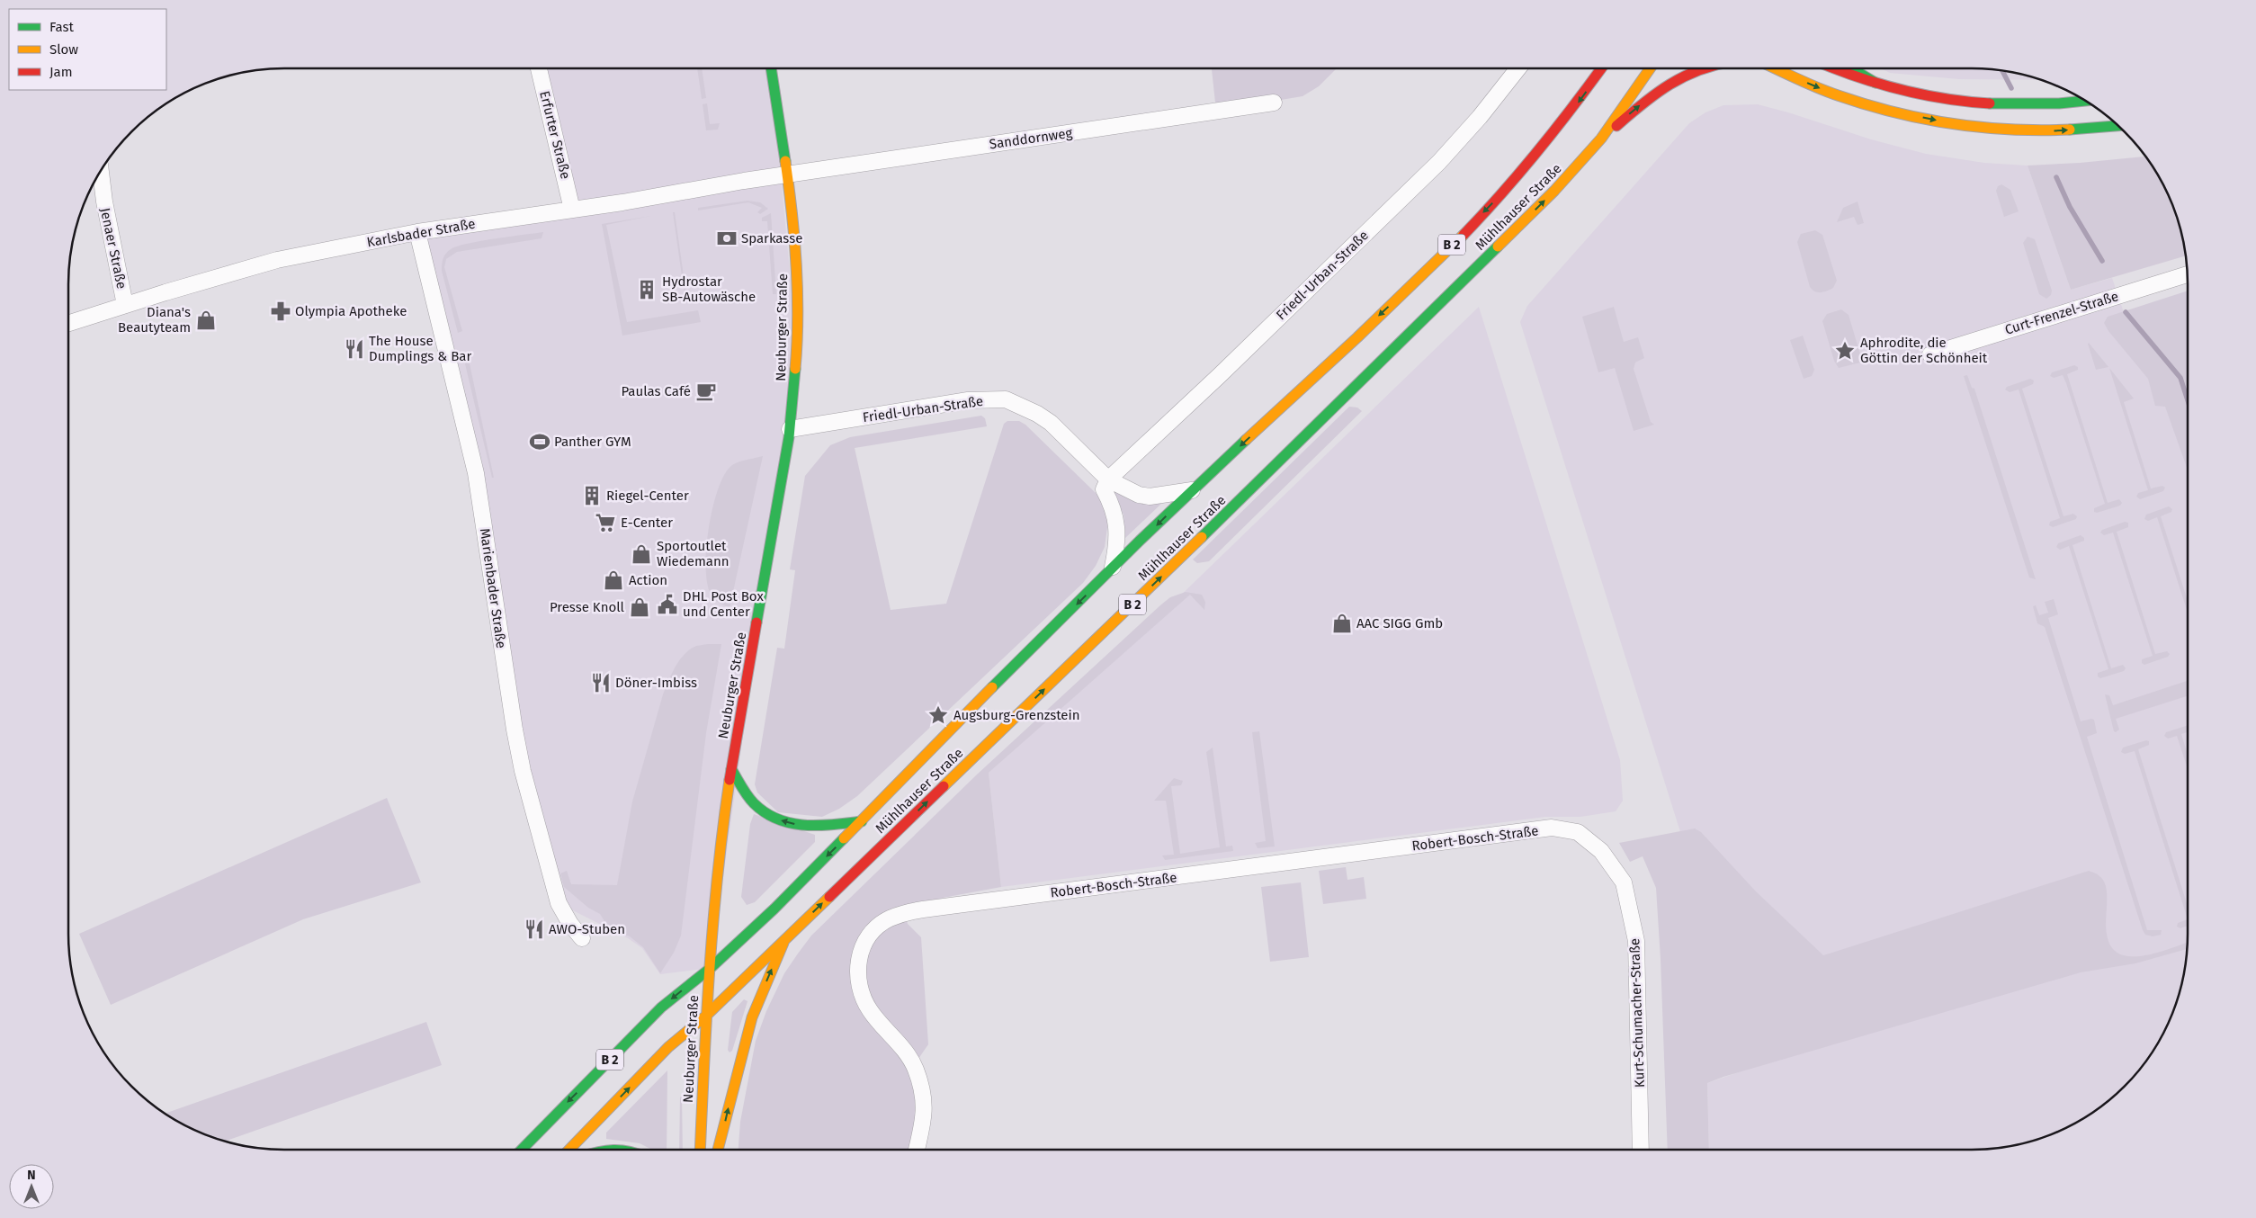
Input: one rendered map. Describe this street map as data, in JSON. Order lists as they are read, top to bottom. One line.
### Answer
{"streets":{"main road":["Mühlhauser Straße","B 2","Neuburger Straße"],"street":["Erfurter Straße","Sanddornweg","Karlsbader Straße","Jenaer Straße","Friedl-Urban-Straße","Curt-Frenzel-Straße","Marienbader Straße","Robert-Bosch-Straße","Kurt-Schumacher-Straße"]},"crossings":[["Erfurter Straße","Karlsbader Straße"],["Sanddornweg","Karlsbader Straße"],["Sanddornweg","Neuburger Straße"],["Mühlhauser Straße","B 2"],["Mühlhauser Straße","Friedl-Urban-Straße"],["Mühlhauser Straße","Neuburger Straße"],["Karlsbader Straße","Jenaer Straße"],["Karlsbader Straße","Neuburger Straße"],["Karlsbader Straße","Marienbader Straße"],["B 2","Neuburger Straße"],["Friedl-Urban-Straße","Neuburger Straße"],["Robert-Bosch-Straße","Kurt-Schumacher-Straße"]],"places":{"bank":["Sparkasse"],"building":["Hydrostar SB-Autowäsche","Riegel-Center"],"pharmacy":["Olympia Apotheke"],"shop":["Diana's Beautyteam","Sportoutlet Wiedemann","Action","Presse Knoll","AAC SIGG Gmb"],"restaurant":["The House Dumplings & Bar","Döner-Imbiss","AWO-Stuben"],"place":["Aphrodite, die Göttin der Schönheit","Augsburg-Grenzstein"],"cafe":["Paulas Café"],"sports":["Panther GYM"],"supermarket":["E-Center"],"public building":["DHL Post Box und Center"]},"legend":["Fast","Slow","Jam"],"north":"top"}
